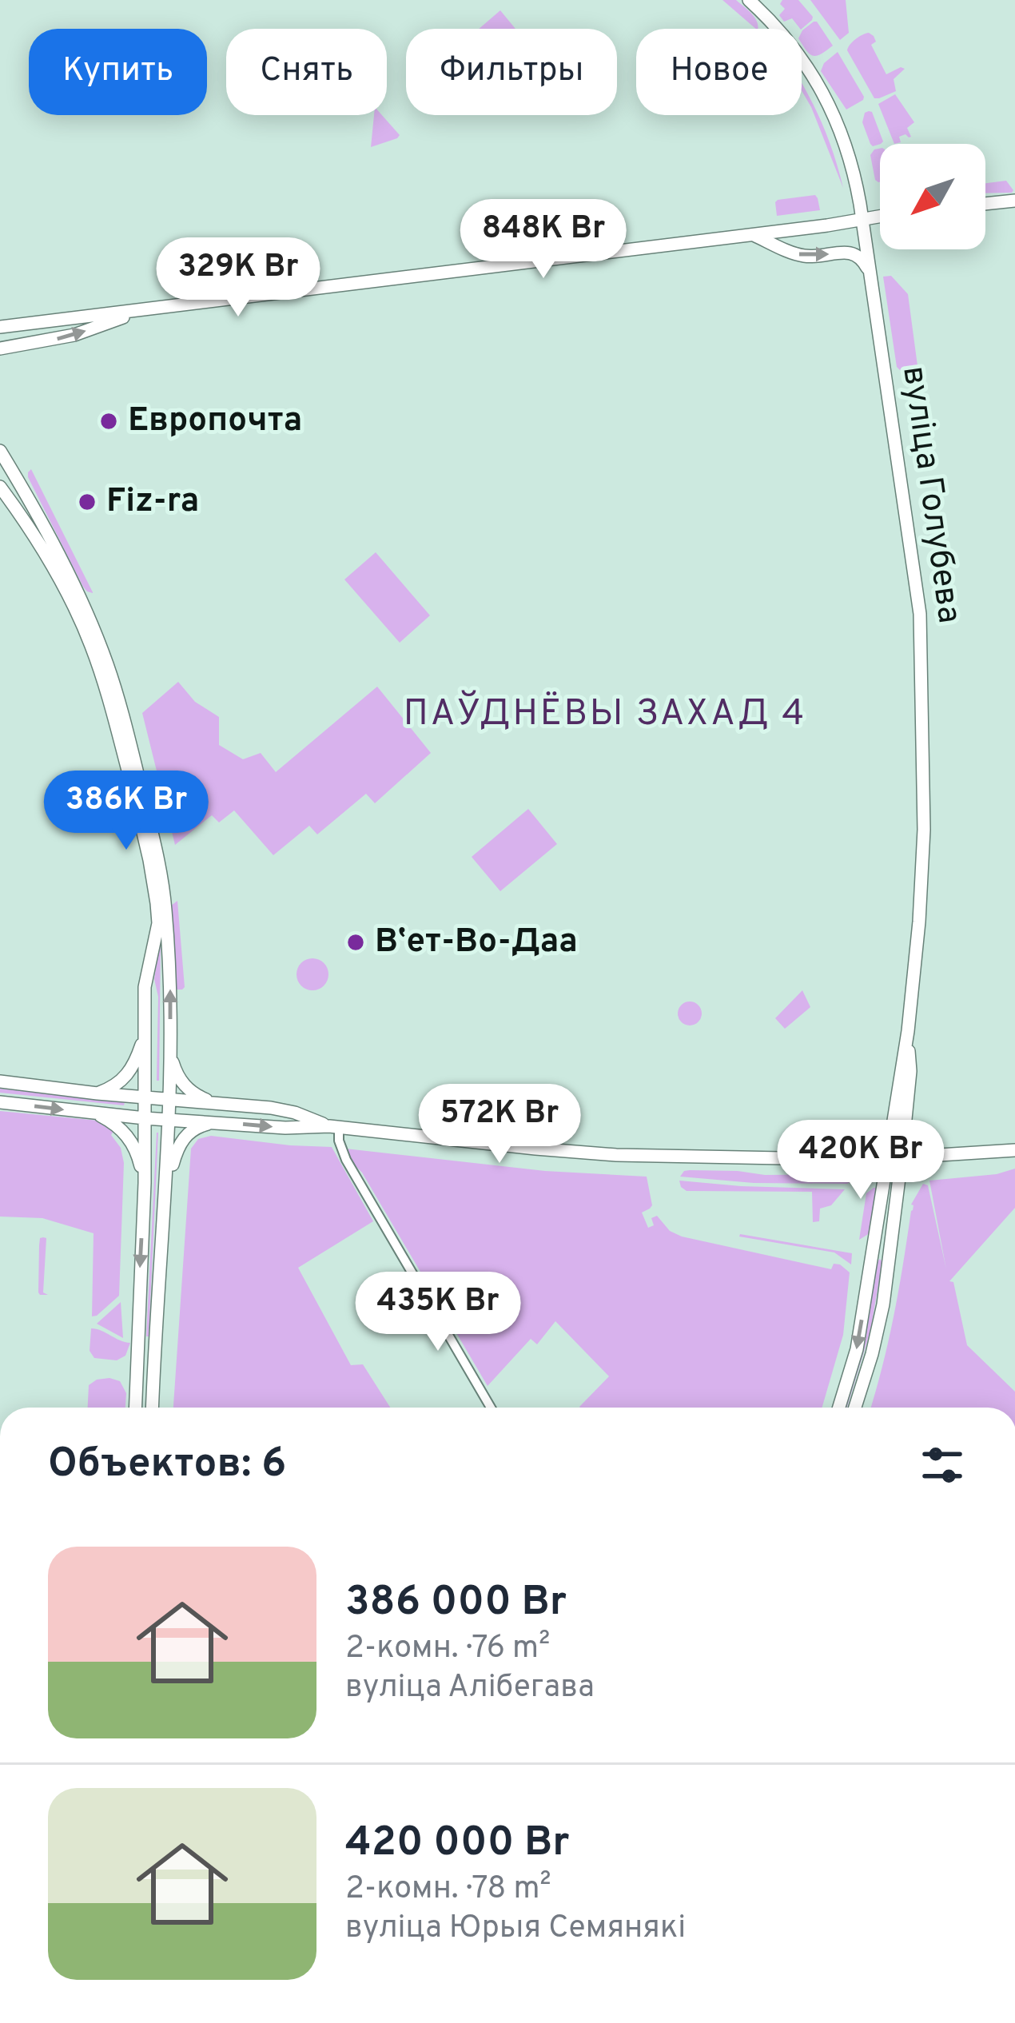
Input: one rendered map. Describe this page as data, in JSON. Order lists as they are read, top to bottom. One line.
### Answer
{"streets":{"main road":["вуліца Голубева"]},"districts":["ПАЎДНЁВЫ ЗАХАД 4"],"places":["Европочта","Fiz-ra","Вʼет-Во-Даа"],"north":"bottom left","page":{"chip":["Купить","Снять","Фильтры","Новое"],"price":["848K Br","329K Br","386K Br","572K Br","420K Br","435K Br"],"heading":"Объектов: 6","list":[{"name":"386 000 Br","note":"2-комн. · 76 m² · вуліца Алібегава"},{"name":"420 000 Br","note":"2-комн. · 78 m² · вуліца Юрыя Семянякі"}]}}
